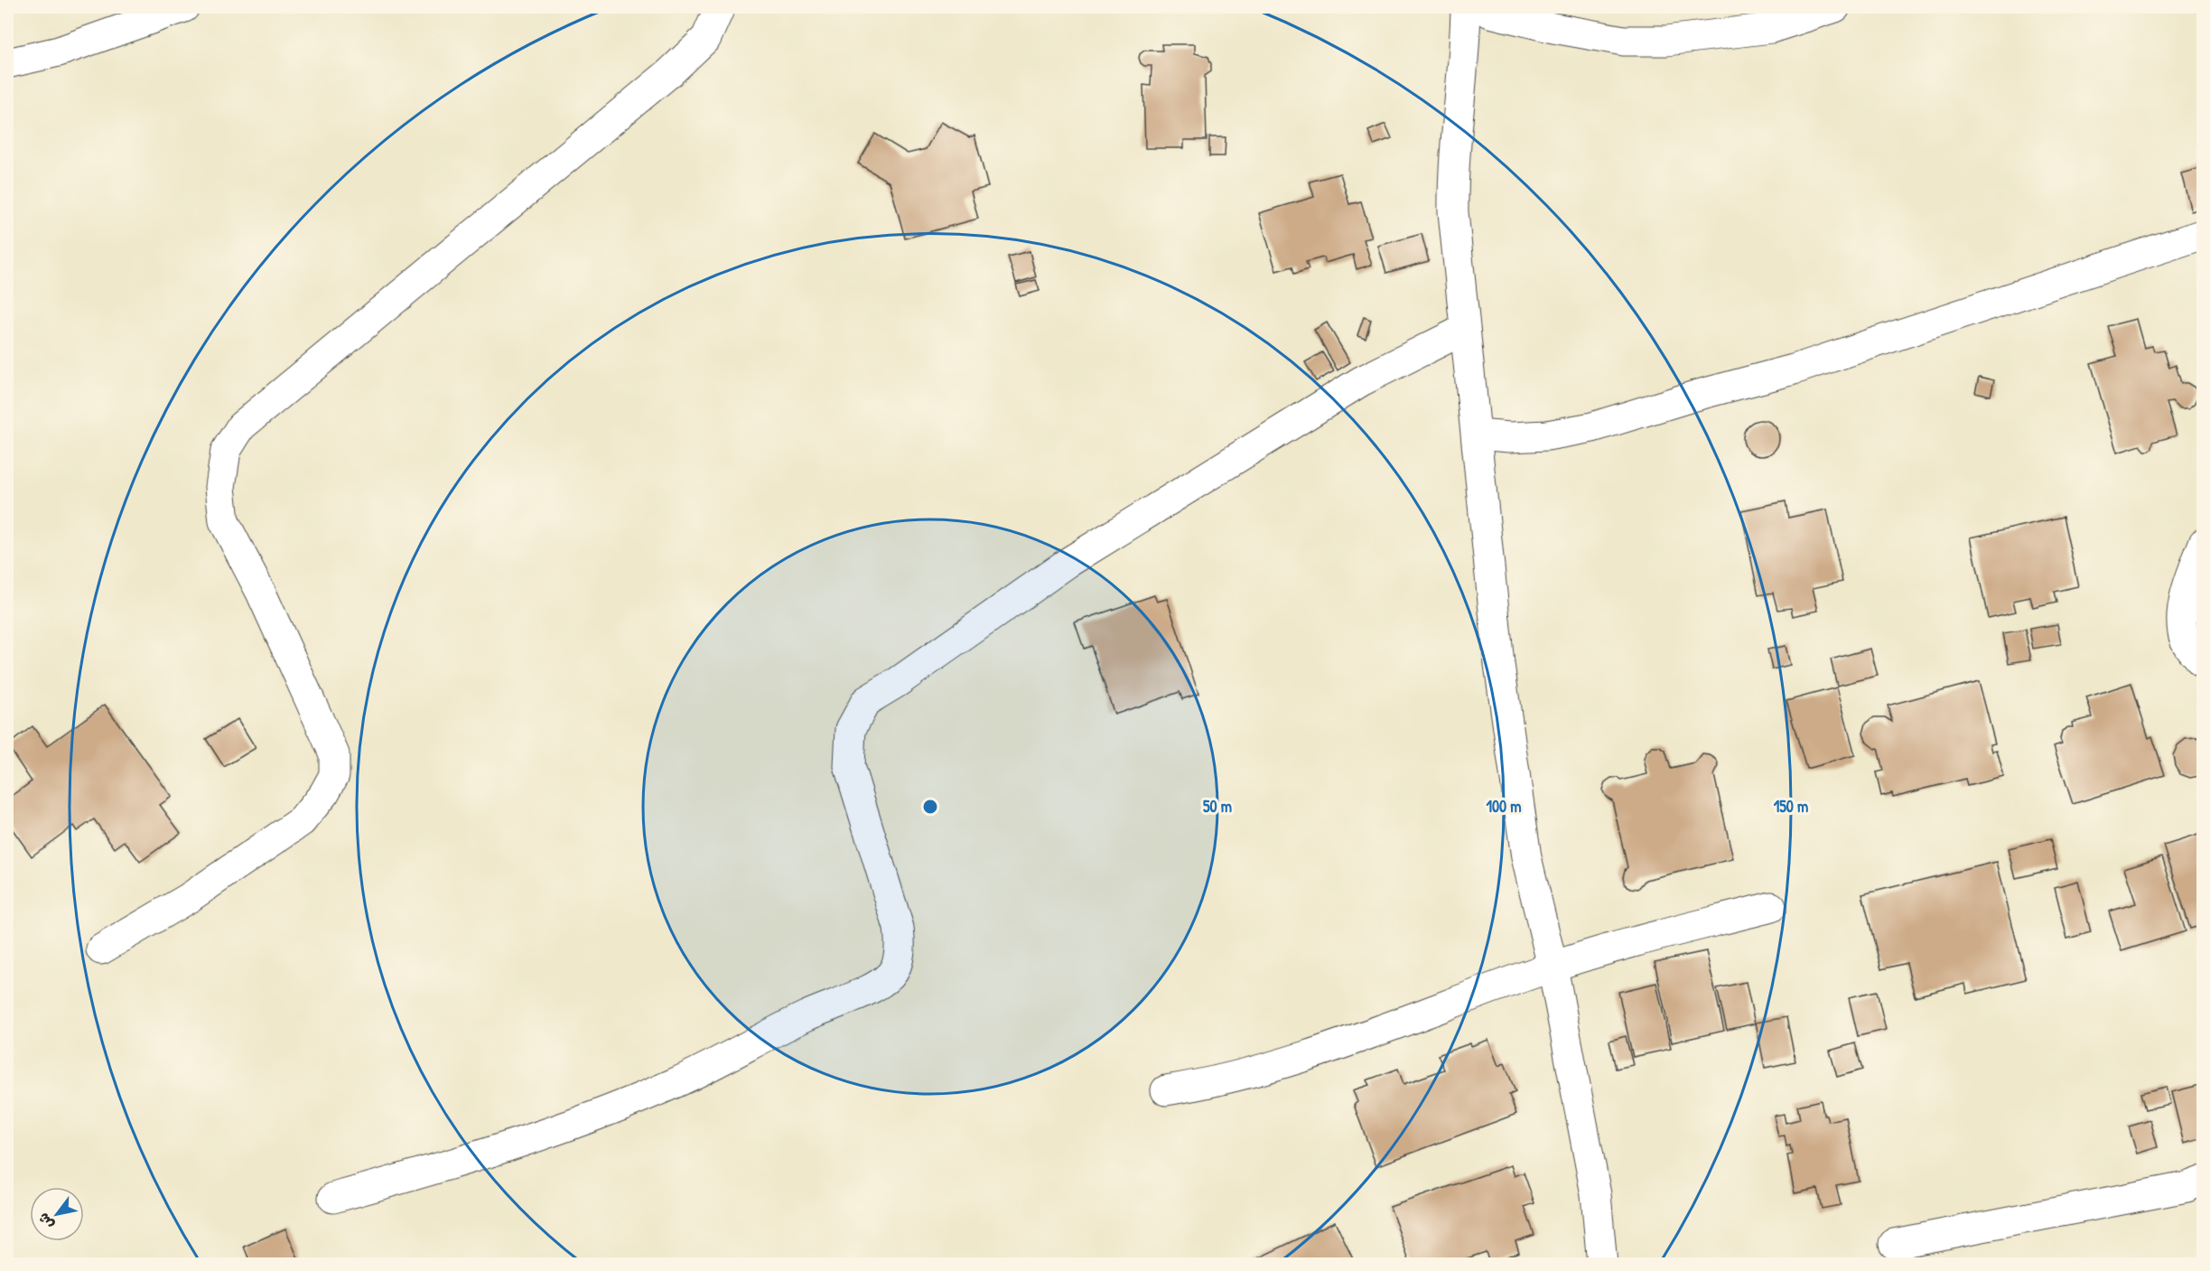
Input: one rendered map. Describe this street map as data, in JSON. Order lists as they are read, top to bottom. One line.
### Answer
{"north":"bottom left","rings":["50 m","100 m","150 m"]}
